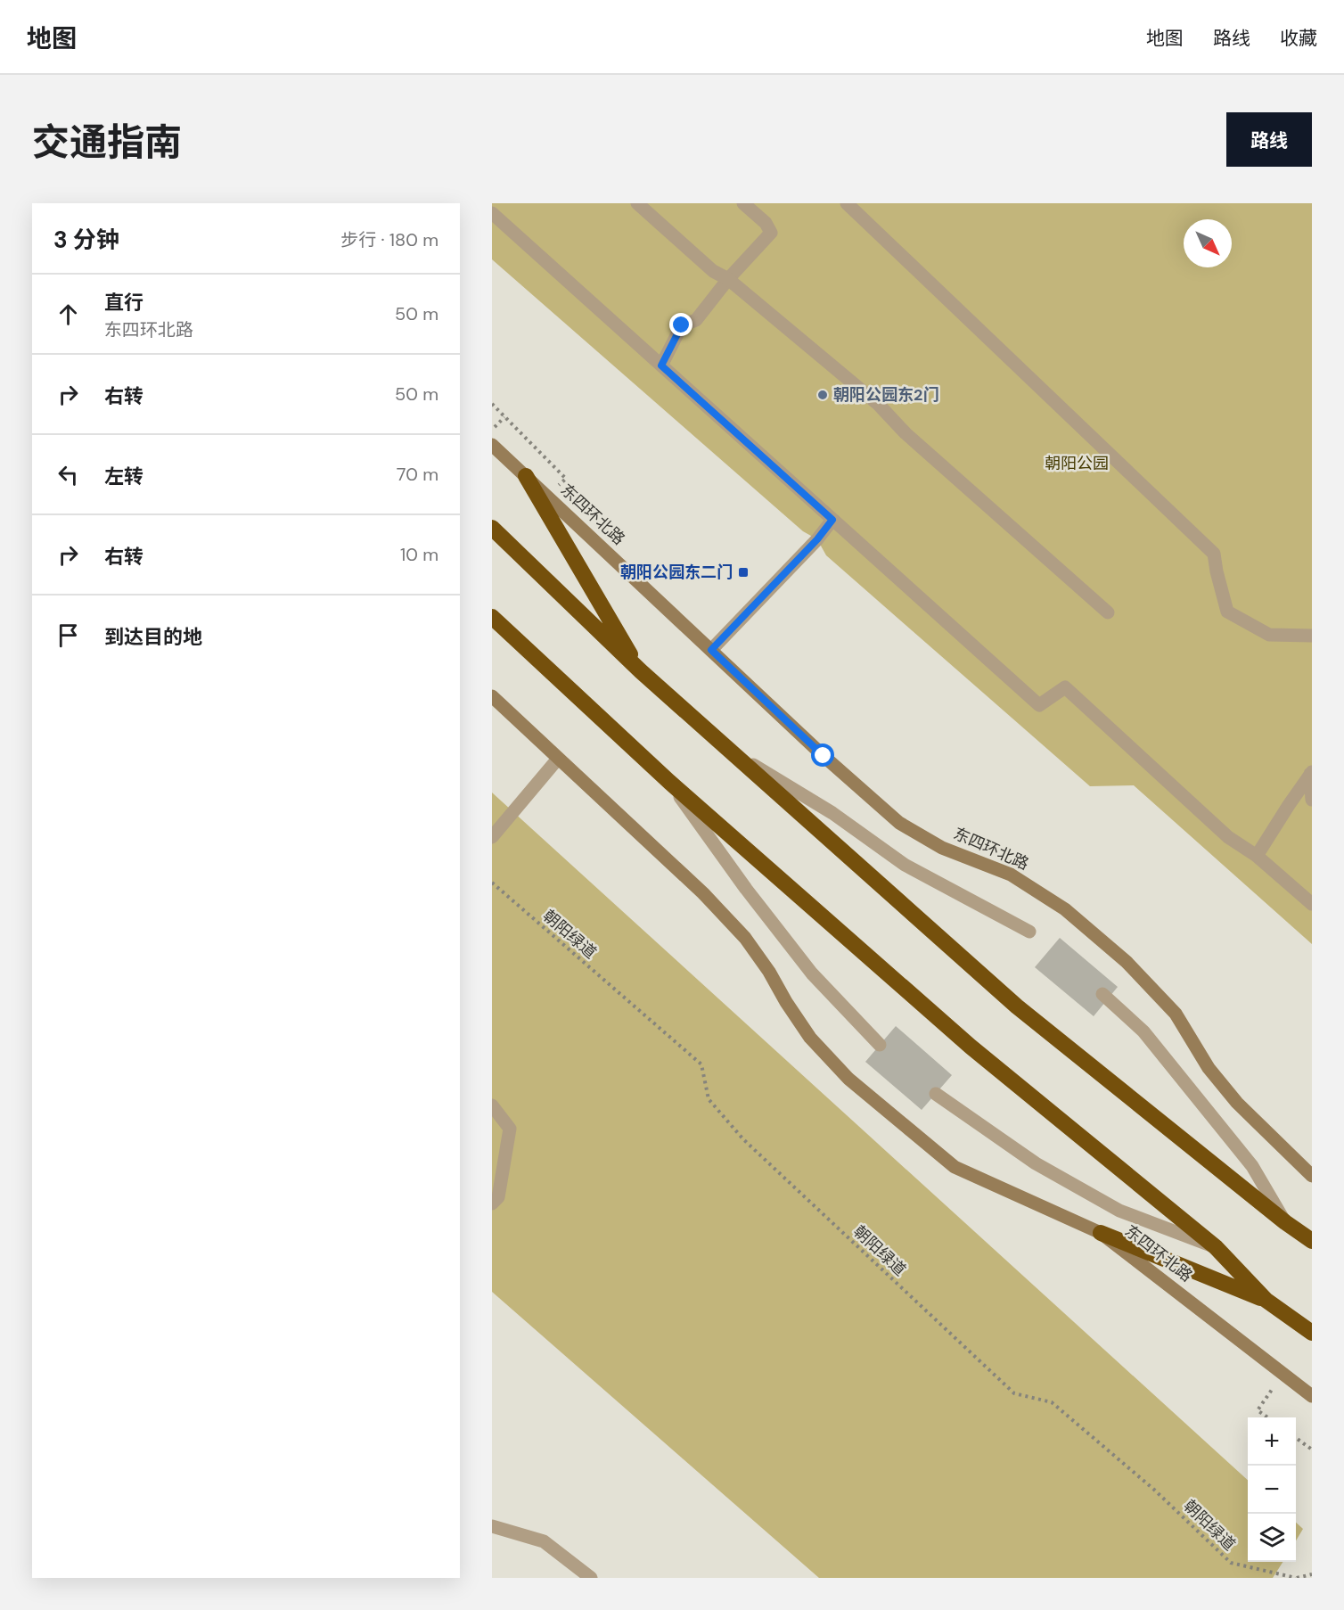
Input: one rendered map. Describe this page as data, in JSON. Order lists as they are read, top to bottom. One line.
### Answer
{"streets":{"street":["东四环北路"],"path":["朝阳绿道"]},"parks":["朝阳公园"],"places":{"other":["朝阳公园东2门"],"transit":["朝阳公园东二门"]},"north":"bottom right","page":{"header":"地图","nav":["地图","路线","收藏"],"title":"交通指南","buttons":"路线","heading":["3 分钟","步行 · 180 m"],"list":[["直行","东四环北路","50 m"],["右转","50 m"],["左转","70 m"],["右转","10 m"],"到达目的地"],"map_buttons":["+","−"]}}
